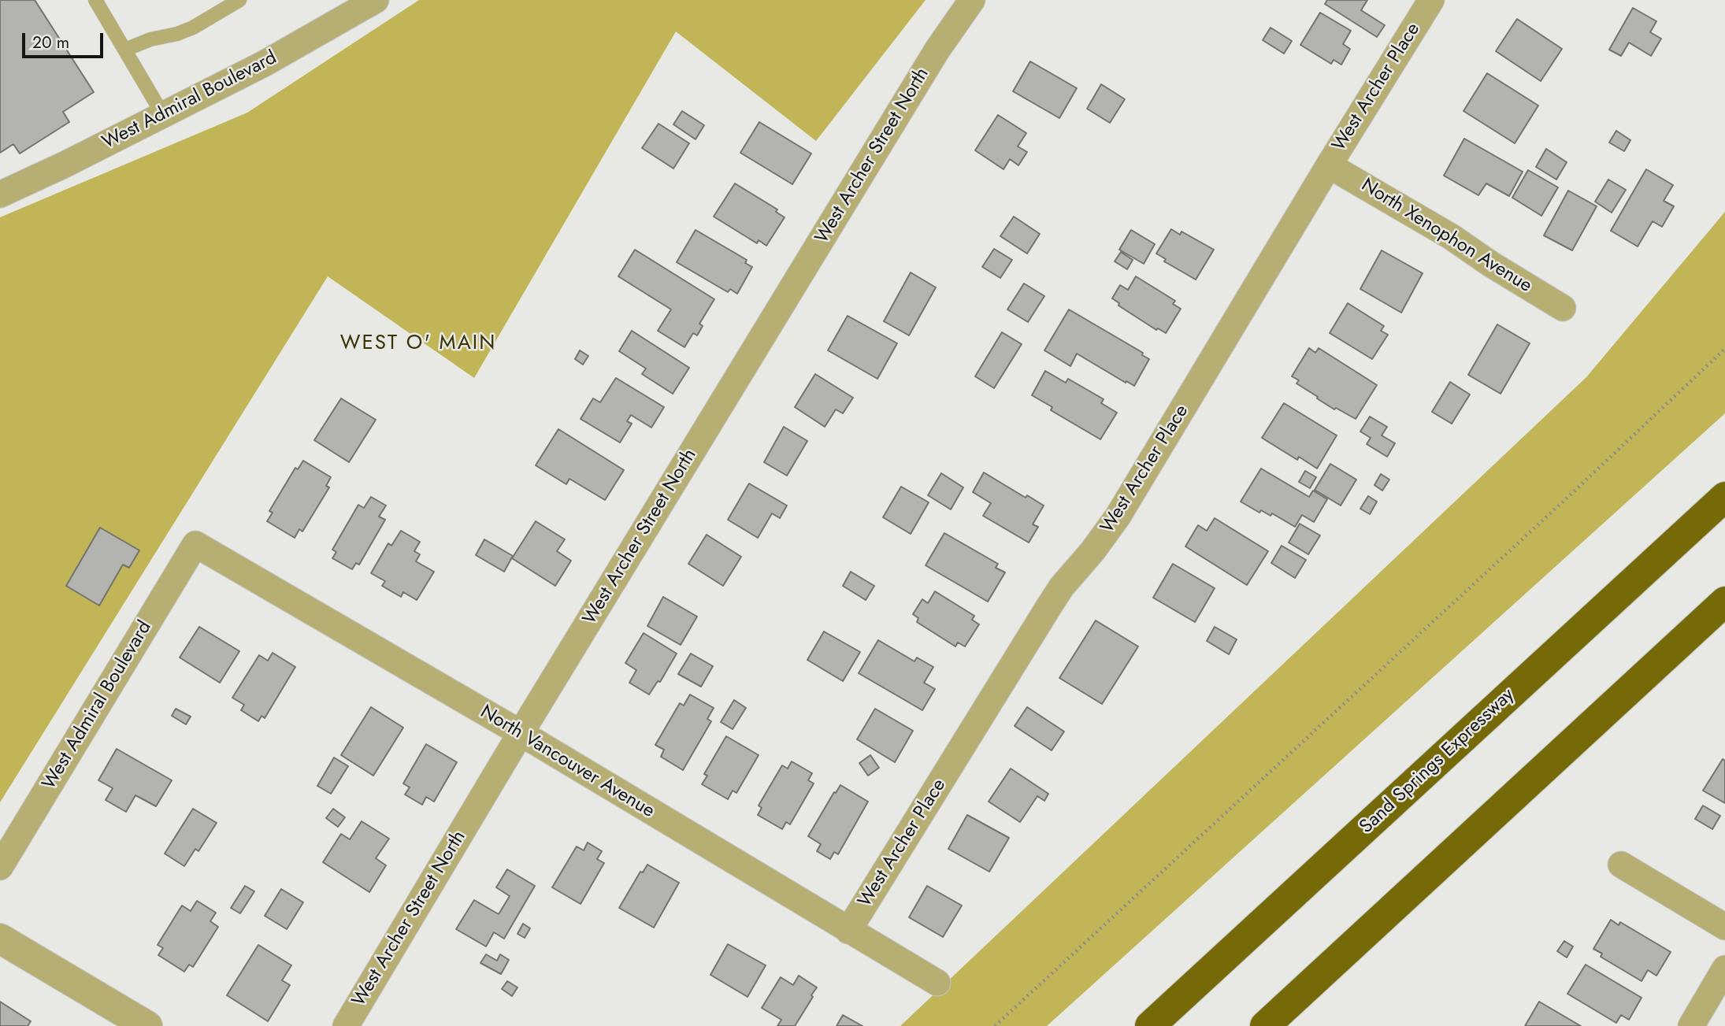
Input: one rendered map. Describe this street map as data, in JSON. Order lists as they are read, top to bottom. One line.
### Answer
{"streets":{"highway":["Sand Springs Expressway"],"street":["West Archer Place","West Admiral Boulevard","West Archer Street North","North Xenophon Avenue","North Vancouver Avenue"]},"crossings":[["West Archer Place","North Xenophon Avenue"],["West Archer Place","North Vancouver Avenue"],["West Admiral Boulevard","North Vancouver Avenue"],["West Archer Street North","North Vancouver Avenue"]],"districts":["WEST O' MAIN"],"scale_bar":"20 m"}
